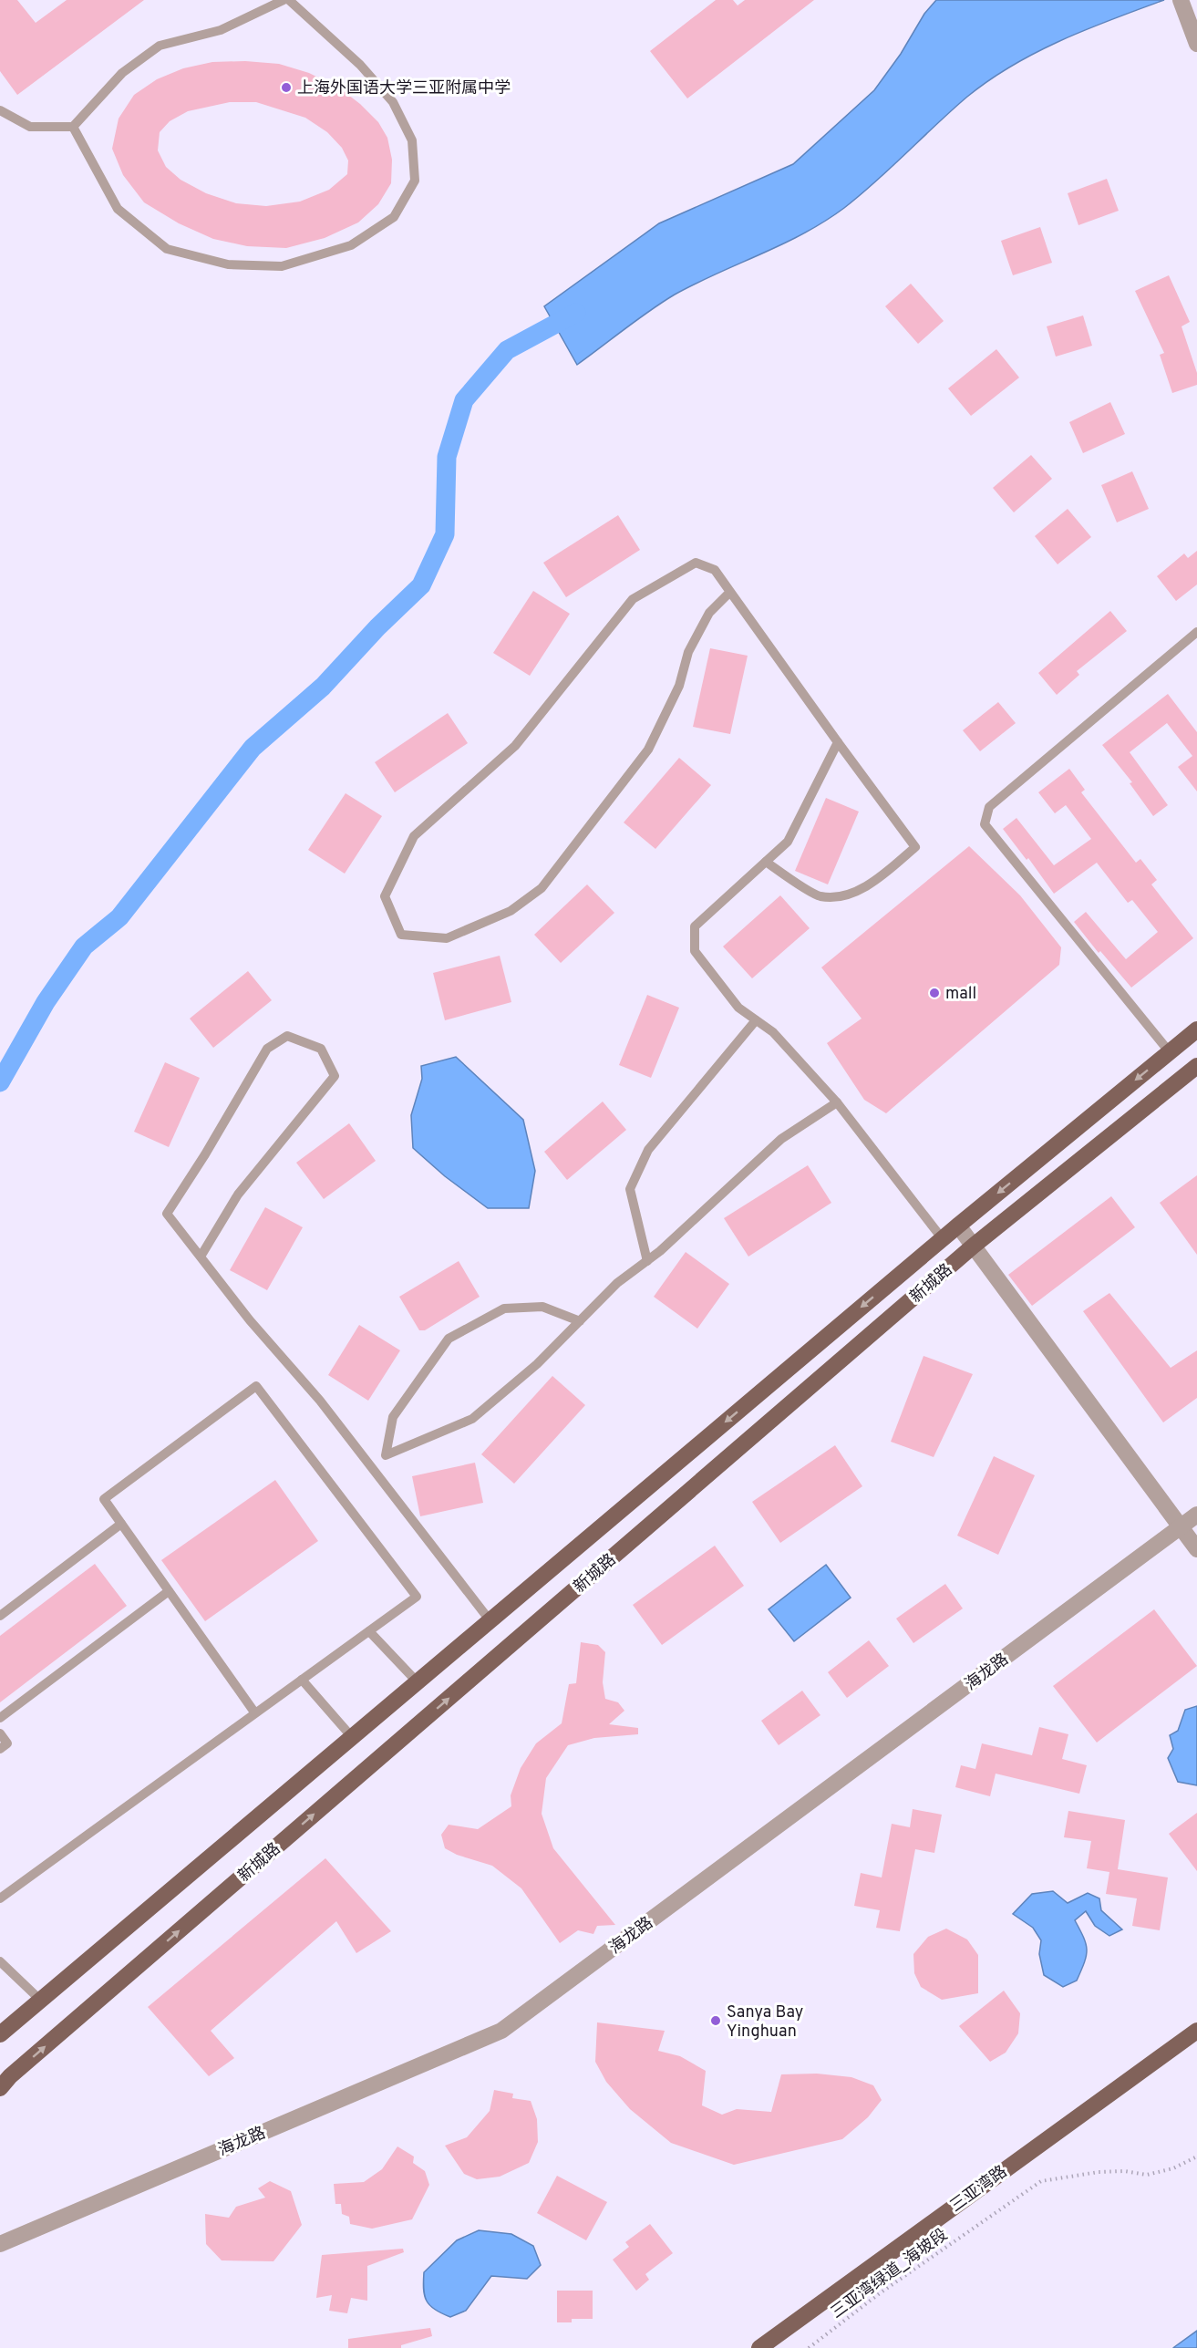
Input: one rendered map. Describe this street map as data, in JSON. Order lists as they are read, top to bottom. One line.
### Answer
{"streets":{"main road":["新城路","三亚湾路"],"street":["海龙路"],"path":["三亚湾绿道_海坡段"]},"places":["上海外国语大学三亚附属中学","mall","Sanya Bay Yinghuan"]}
